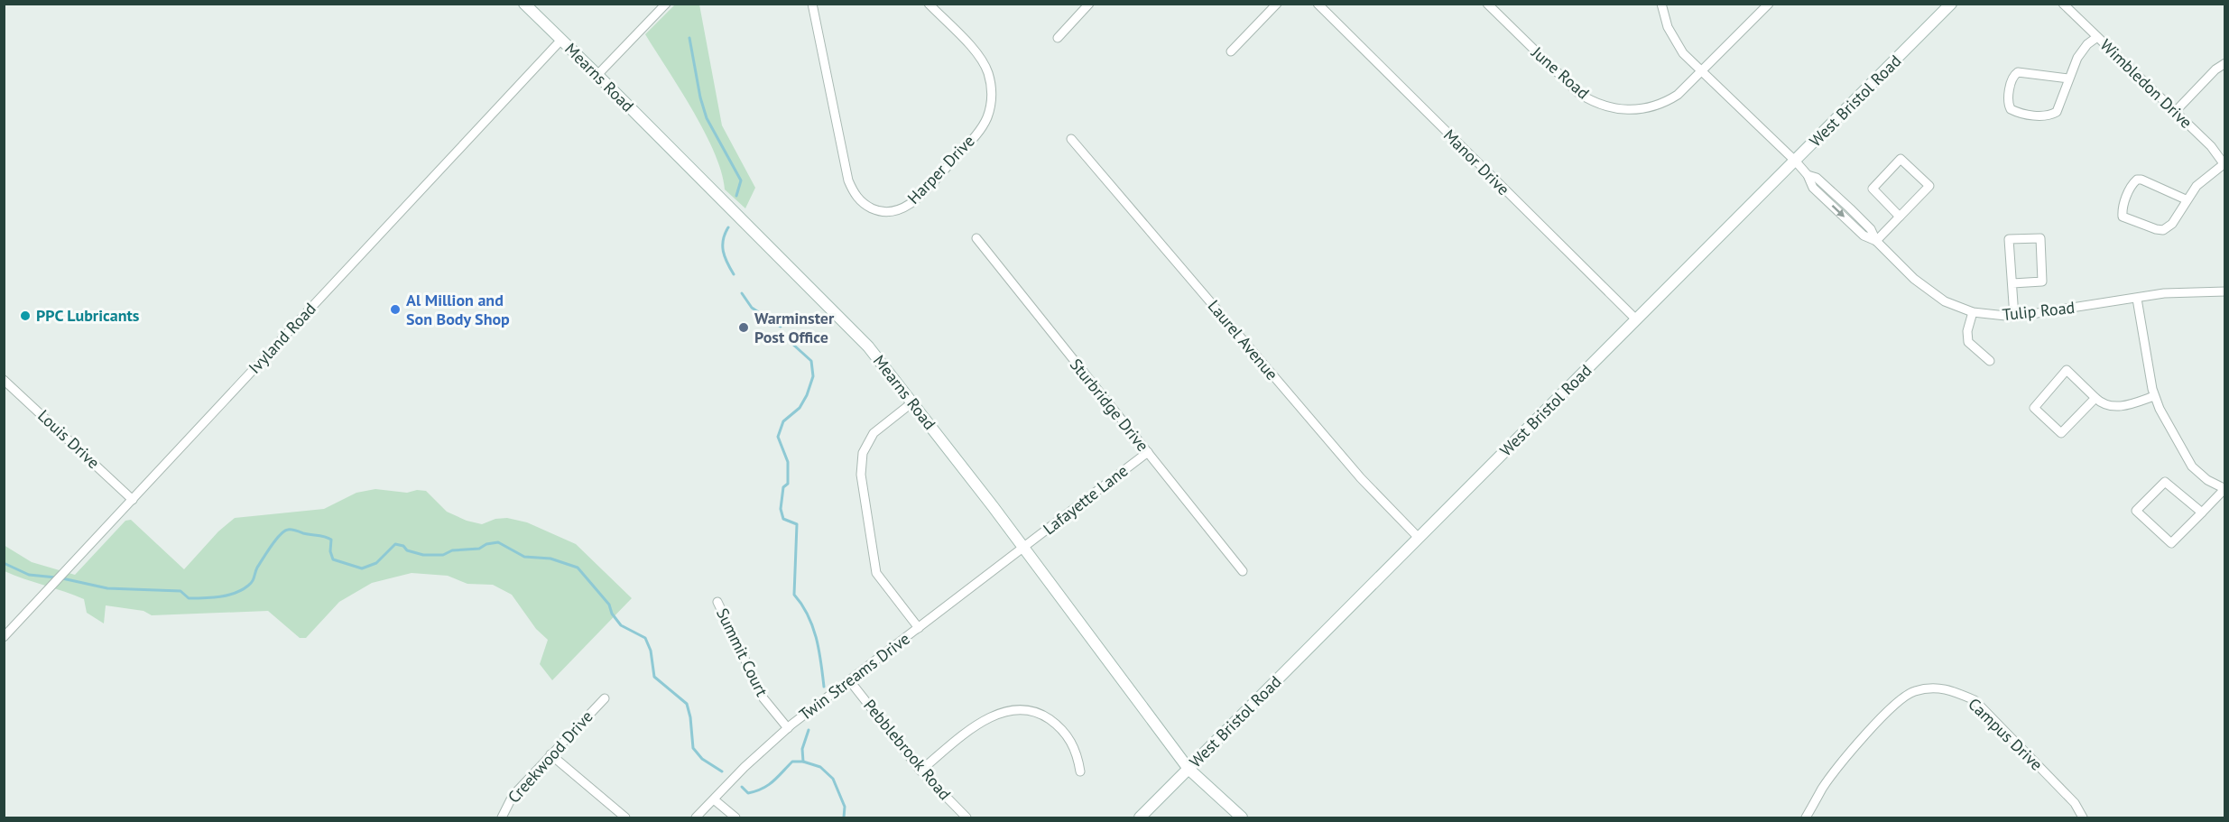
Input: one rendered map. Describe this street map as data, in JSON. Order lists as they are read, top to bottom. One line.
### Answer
{"streets":{"main road":["Mearns Road","West Bristol Road"],"street":["June Road","Wimbledon Drive","Manor Drive","Harper Drive","Tulip Road","Ivyland Road","Laurel Avenue","Sturbridge Drive","Louis Drive","Lafayette Lane","Summit Court","Twin Streams Drive","Campus Drive","Pebblebrook Road","Creekwood Drive"]},"crossings":[["June Road","Tulip Road"],["Mearns Road","West Bristol Road"],["Mearns Road","Ivyland Road"],["Mearns Road","Lafayette Lane"],["Mearns Road","Twin Streams Drive"],["West Bristol Road","Manor Drive"],["West Bristol Road","Tulip Road"],["West Bristol Road","Laurel Avenue"],["Ivyland Road","Louis Drive"],["Sturbridge Drive","Lafayette Lane"],["Lafayette Lane","Twin Streams Drive"],["Summit Court","Twin Streams Drive"],["Twin Streams Drive","Pebblebrook Road"]],"places":["Al Million and Son Body Shop","PPC Lubricants","Warminster Post Office"]}
